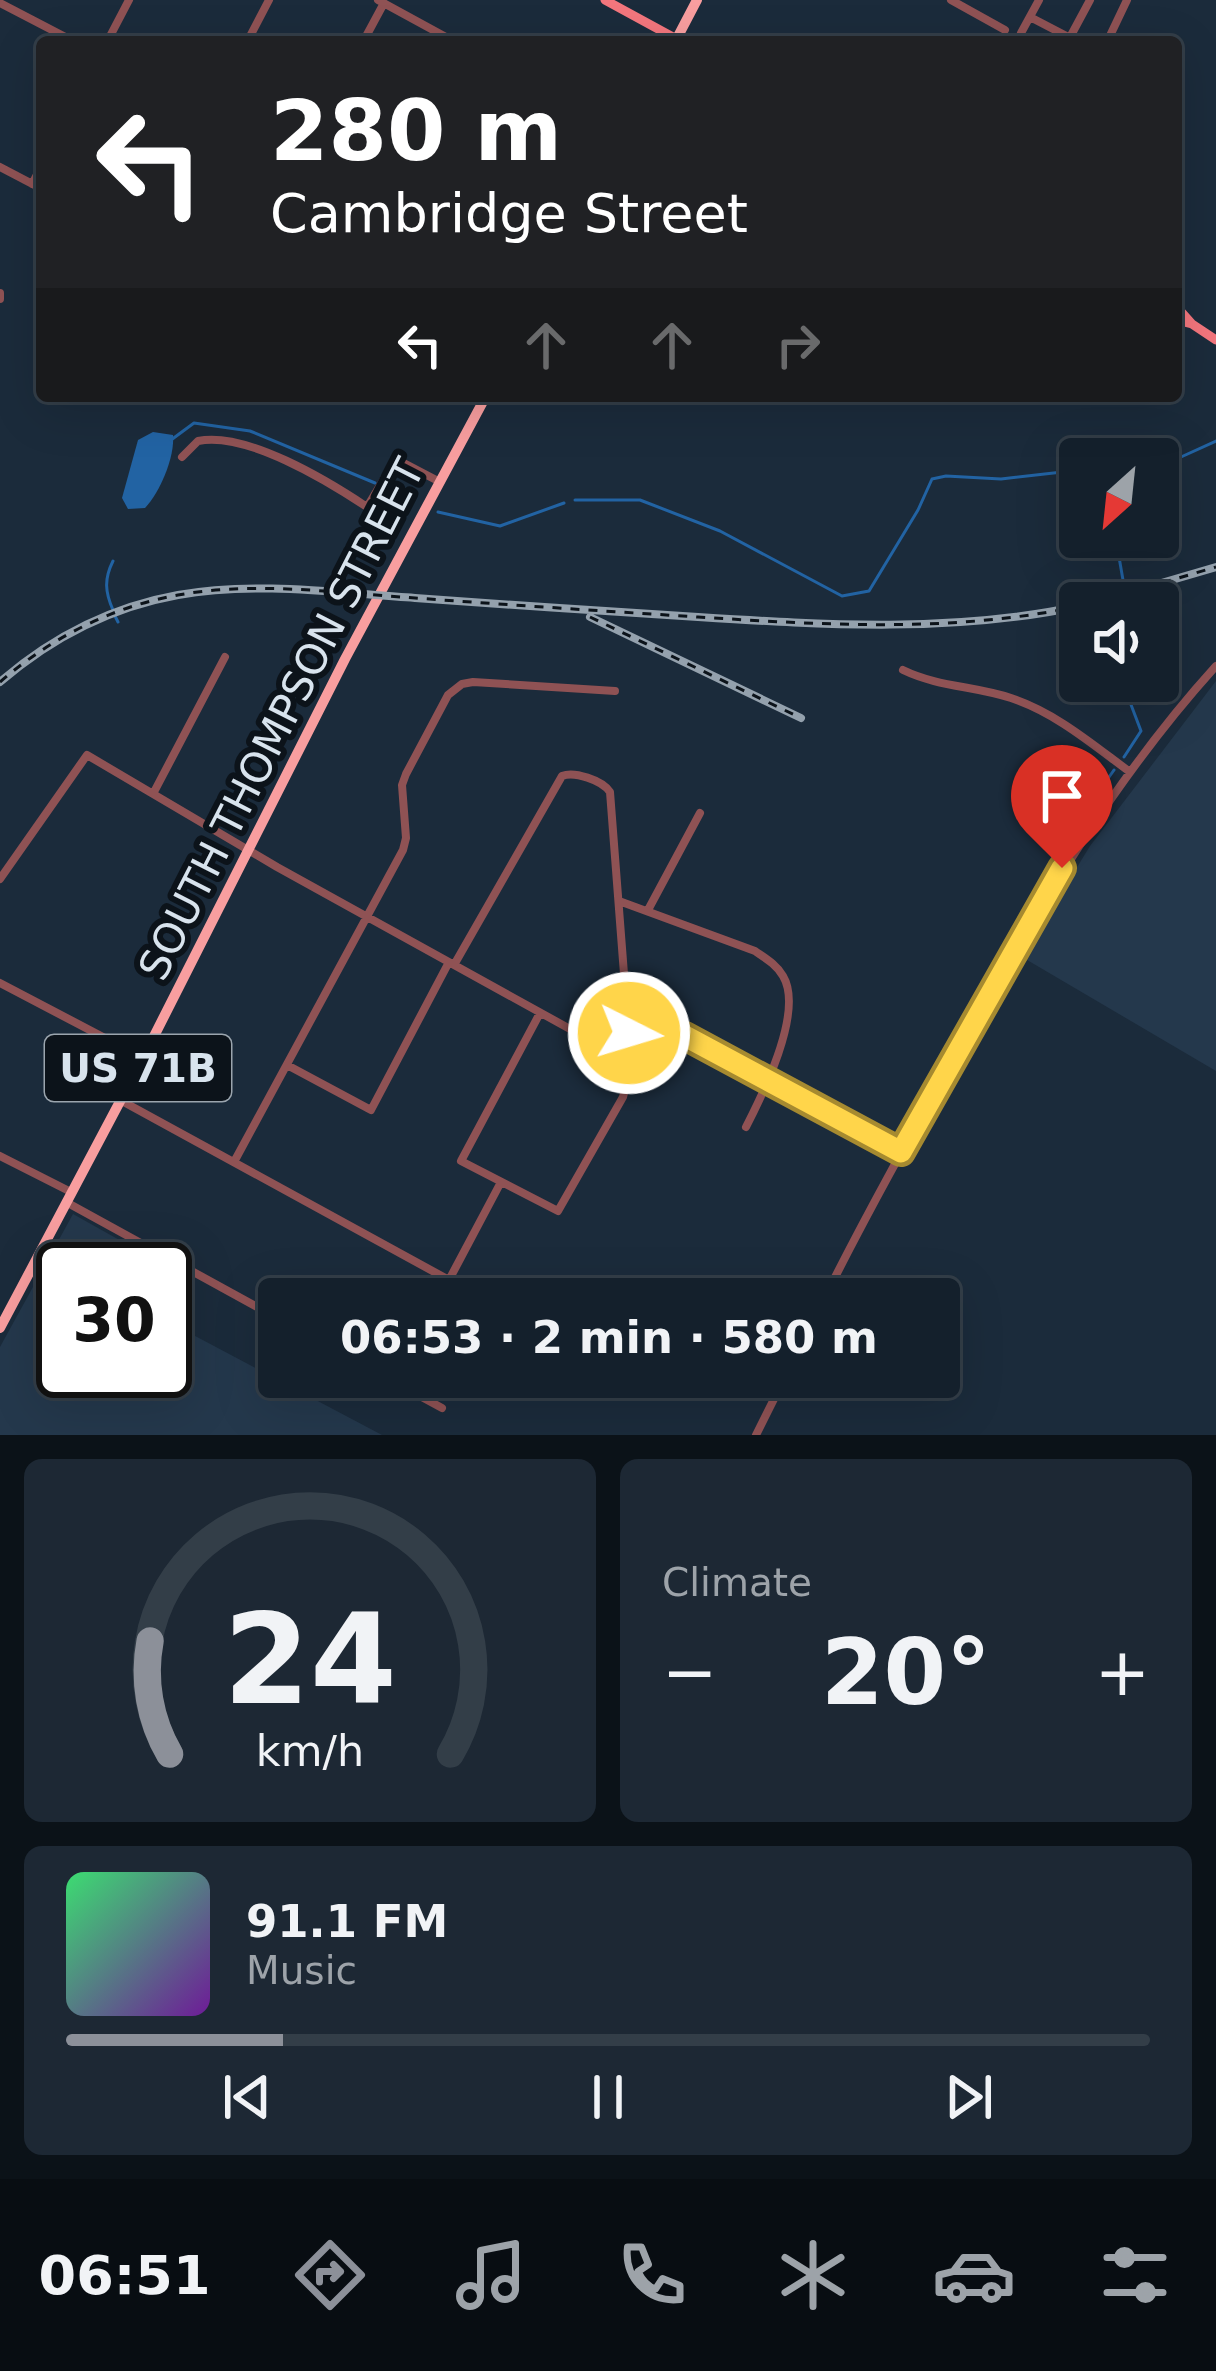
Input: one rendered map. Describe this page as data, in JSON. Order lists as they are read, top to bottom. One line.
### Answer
{"streets":{"highway":["SOUTH THOMPSON STREET","US 71B"]},"north":"bottom left","page":{"turn":["280 m","Cambridge Street"],"limit":"30","trip":"06:53 · 2 min · 580 m","tile":"Climate","heat":["−","20°","+"],"song":["91.1 FM","Music"],"tabs":"06:51","gauge":["24","km/h"]}}
